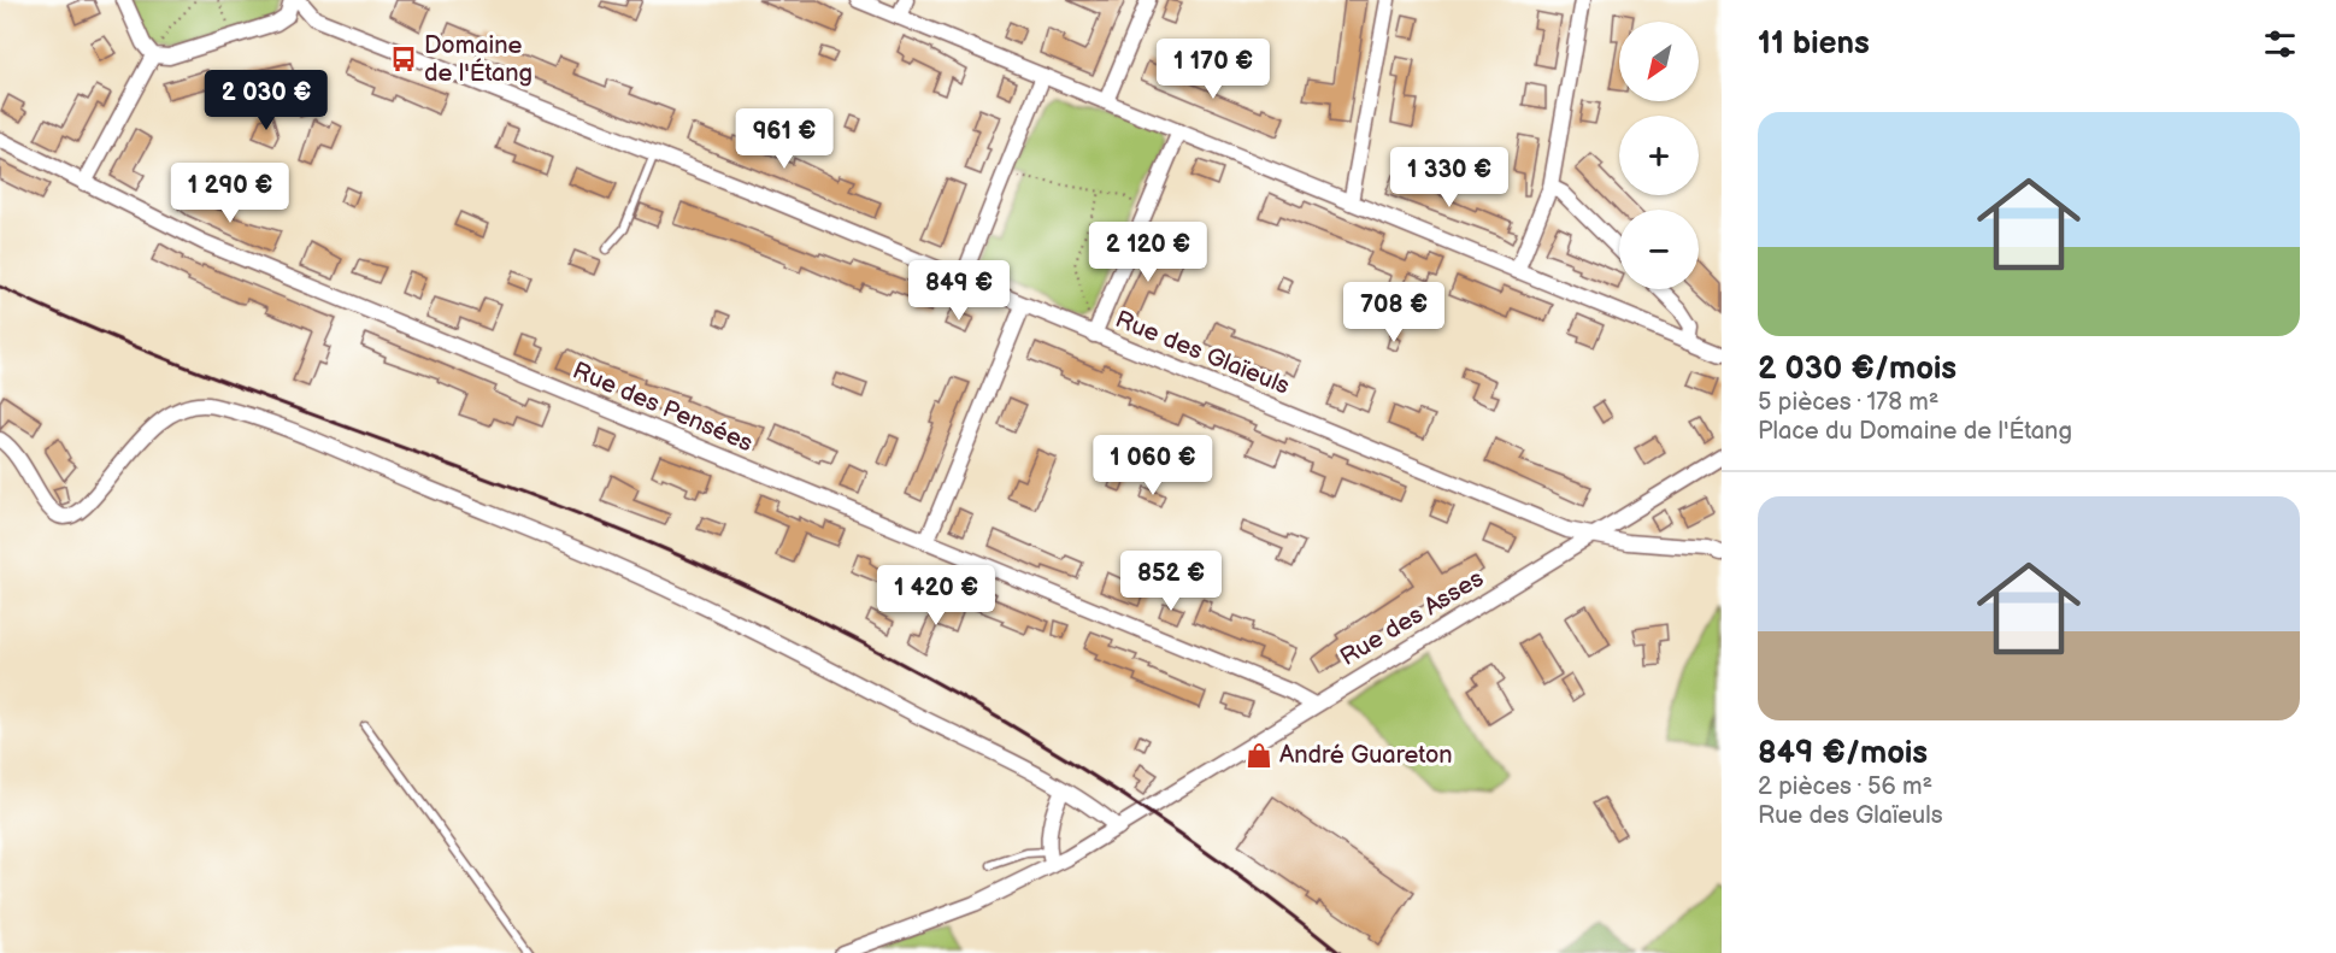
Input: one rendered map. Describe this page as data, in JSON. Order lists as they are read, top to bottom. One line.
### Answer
{"streets":{"street":["Rue des Glaïeuls","Rue des Pensées","Rue des Asses"]},"crossings":[["Rue des Glaïeuls","Rue des Asses"],["Rue des Pensées","Rue des Asses"]],"places":{"bus stop":["Domaine de l'Étang"],"shop":["André Guareton"]},"north":"bottom left","page":{"heading":"11 biens","map_buttons":["+","−"],"price":["1 170 €","2 030 €","961 €","1 330 €","1 290 €","2 120 €","849 €","708 €","1 060 €","852 €","1 420 €"],"list":[{"name":"2 030 €/mois","note":"5 pièces · 178 m² · Place du Domaine de l'Étang"},{"name":"849 €/mois","note":"2 pièces · 56 m² · Rue des Glaïeuls"}]}}
